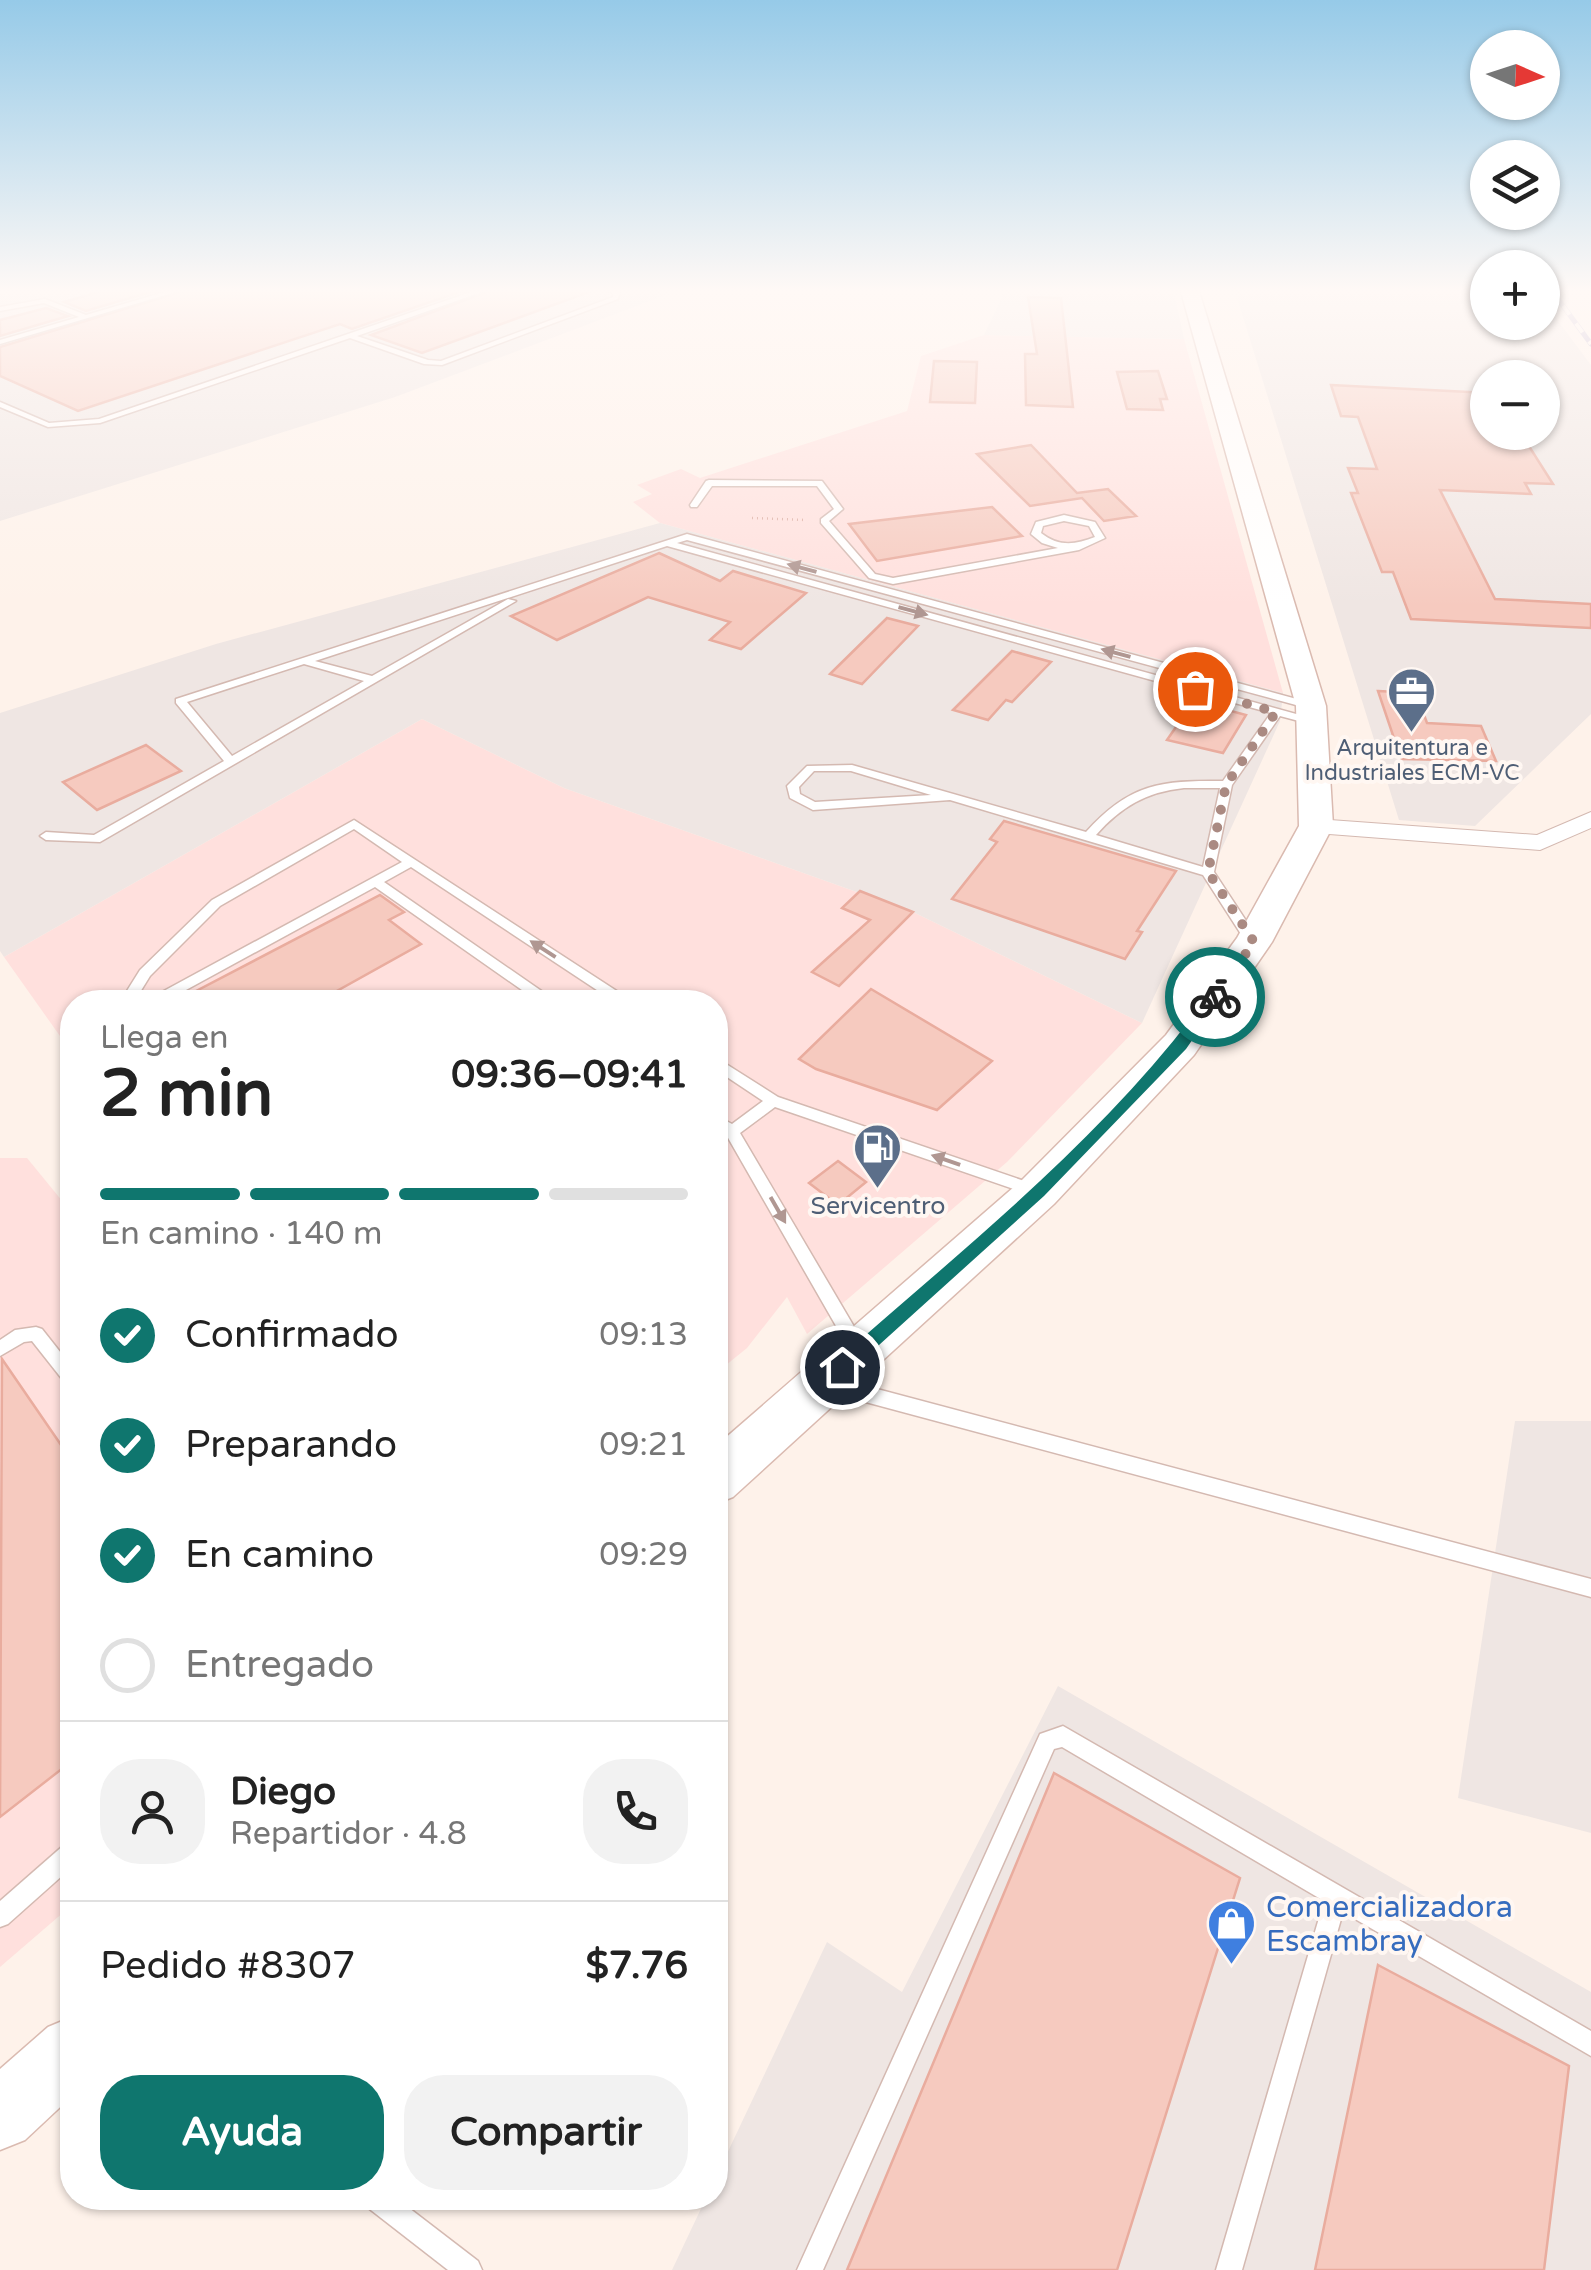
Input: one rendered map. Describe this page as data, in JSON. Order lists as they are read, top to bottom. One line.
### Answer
{"places":{"office":["Arquitentura e Industriales ECM-VC"],"fuel station":["Servicentro"],"shop":["Comercializadora Escambray"]},"north":"right","page":{"map_buttons":["+","−"],"heading":["2 min","Llega en","09:36–09:41"],"panel":["Diego","Repartidor · 4.8","Pedido #8307","$7.76"],"bar":"En camino · 140 m","list":[["Confirmado","09:13"],["Preparando","09:21"],["En camino","09:29"],"Entregado"],"buttons":["Ayuda","Compartir"]}}
